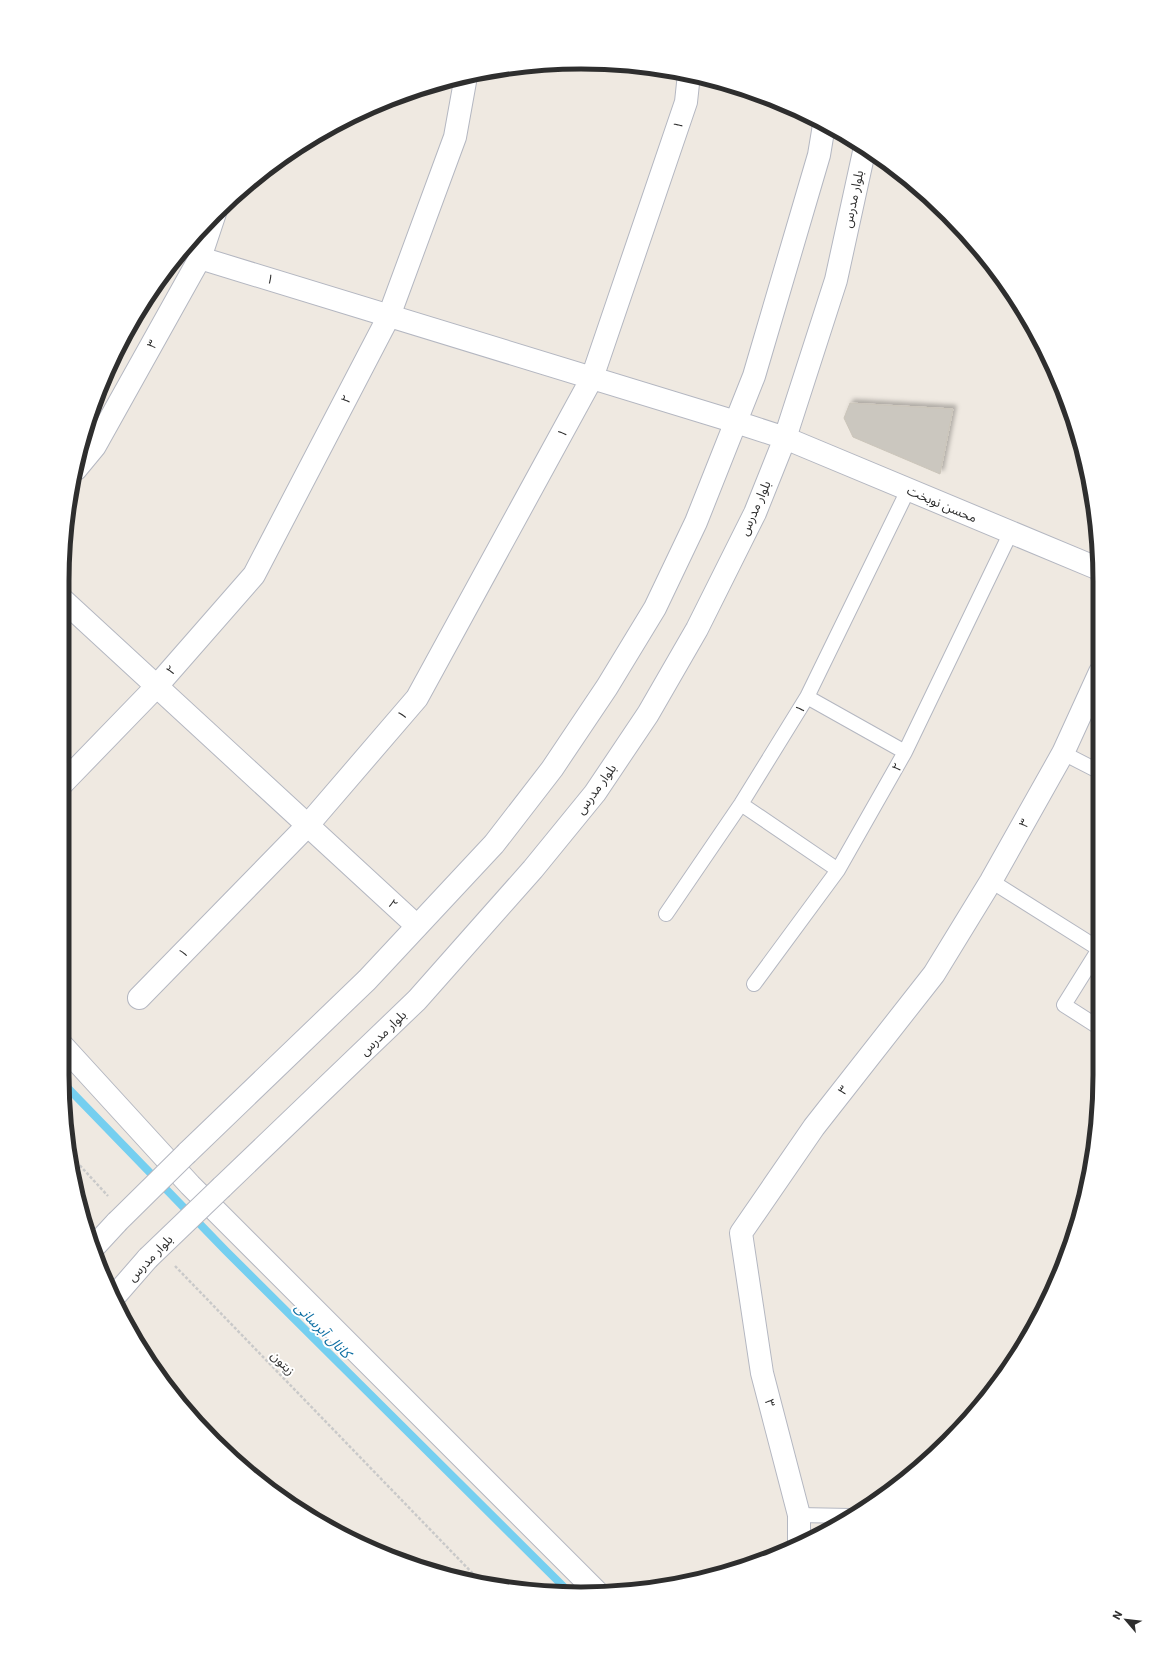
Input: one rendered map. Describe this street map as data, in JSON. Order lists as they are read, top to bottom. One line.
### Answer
{"streets":{"street":["۱","بلوار مدرس","۳","۲","محسن نوبخت"],"path":["زیتون"]},"crossings":[["۱","۳"],["۱","۲"],["۱","محسن نوبخت"],["بلوار مدرس","محسن نوبخت"],["۲","محسن نوبخت"]],"water":["کانال آبرسانی"],"north":"top left"}
